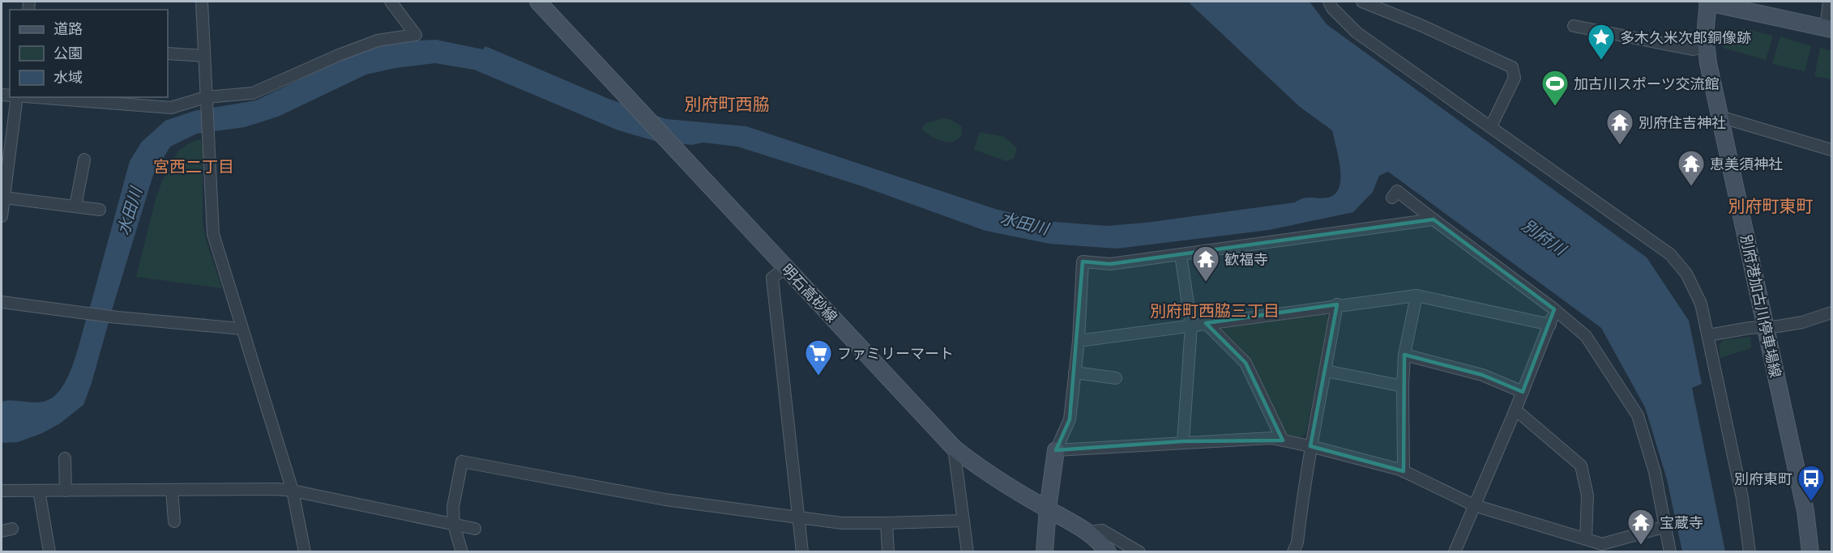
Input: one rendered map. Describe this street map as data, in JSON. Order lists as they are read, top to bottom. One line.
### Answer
{"streets":{"main road":["明石高砂線","別府港加古川停車場線"]},"districts":["別府町西脇","宮西二丁目","別府町東町","別府町西脇三丁目"],"water":["水田川","別府川"],"places":{"place":["多木久米次郎銅像跡"],"sports":["加古川スポーツ交流館"],"temple":["別府住吉神社","恵美須神社","歓福寺","宝蔵寺"],"supermarket":["ファミリーマート"],"bus stop":["別府東町"]},"legend":["道路","公園","水域"]}
